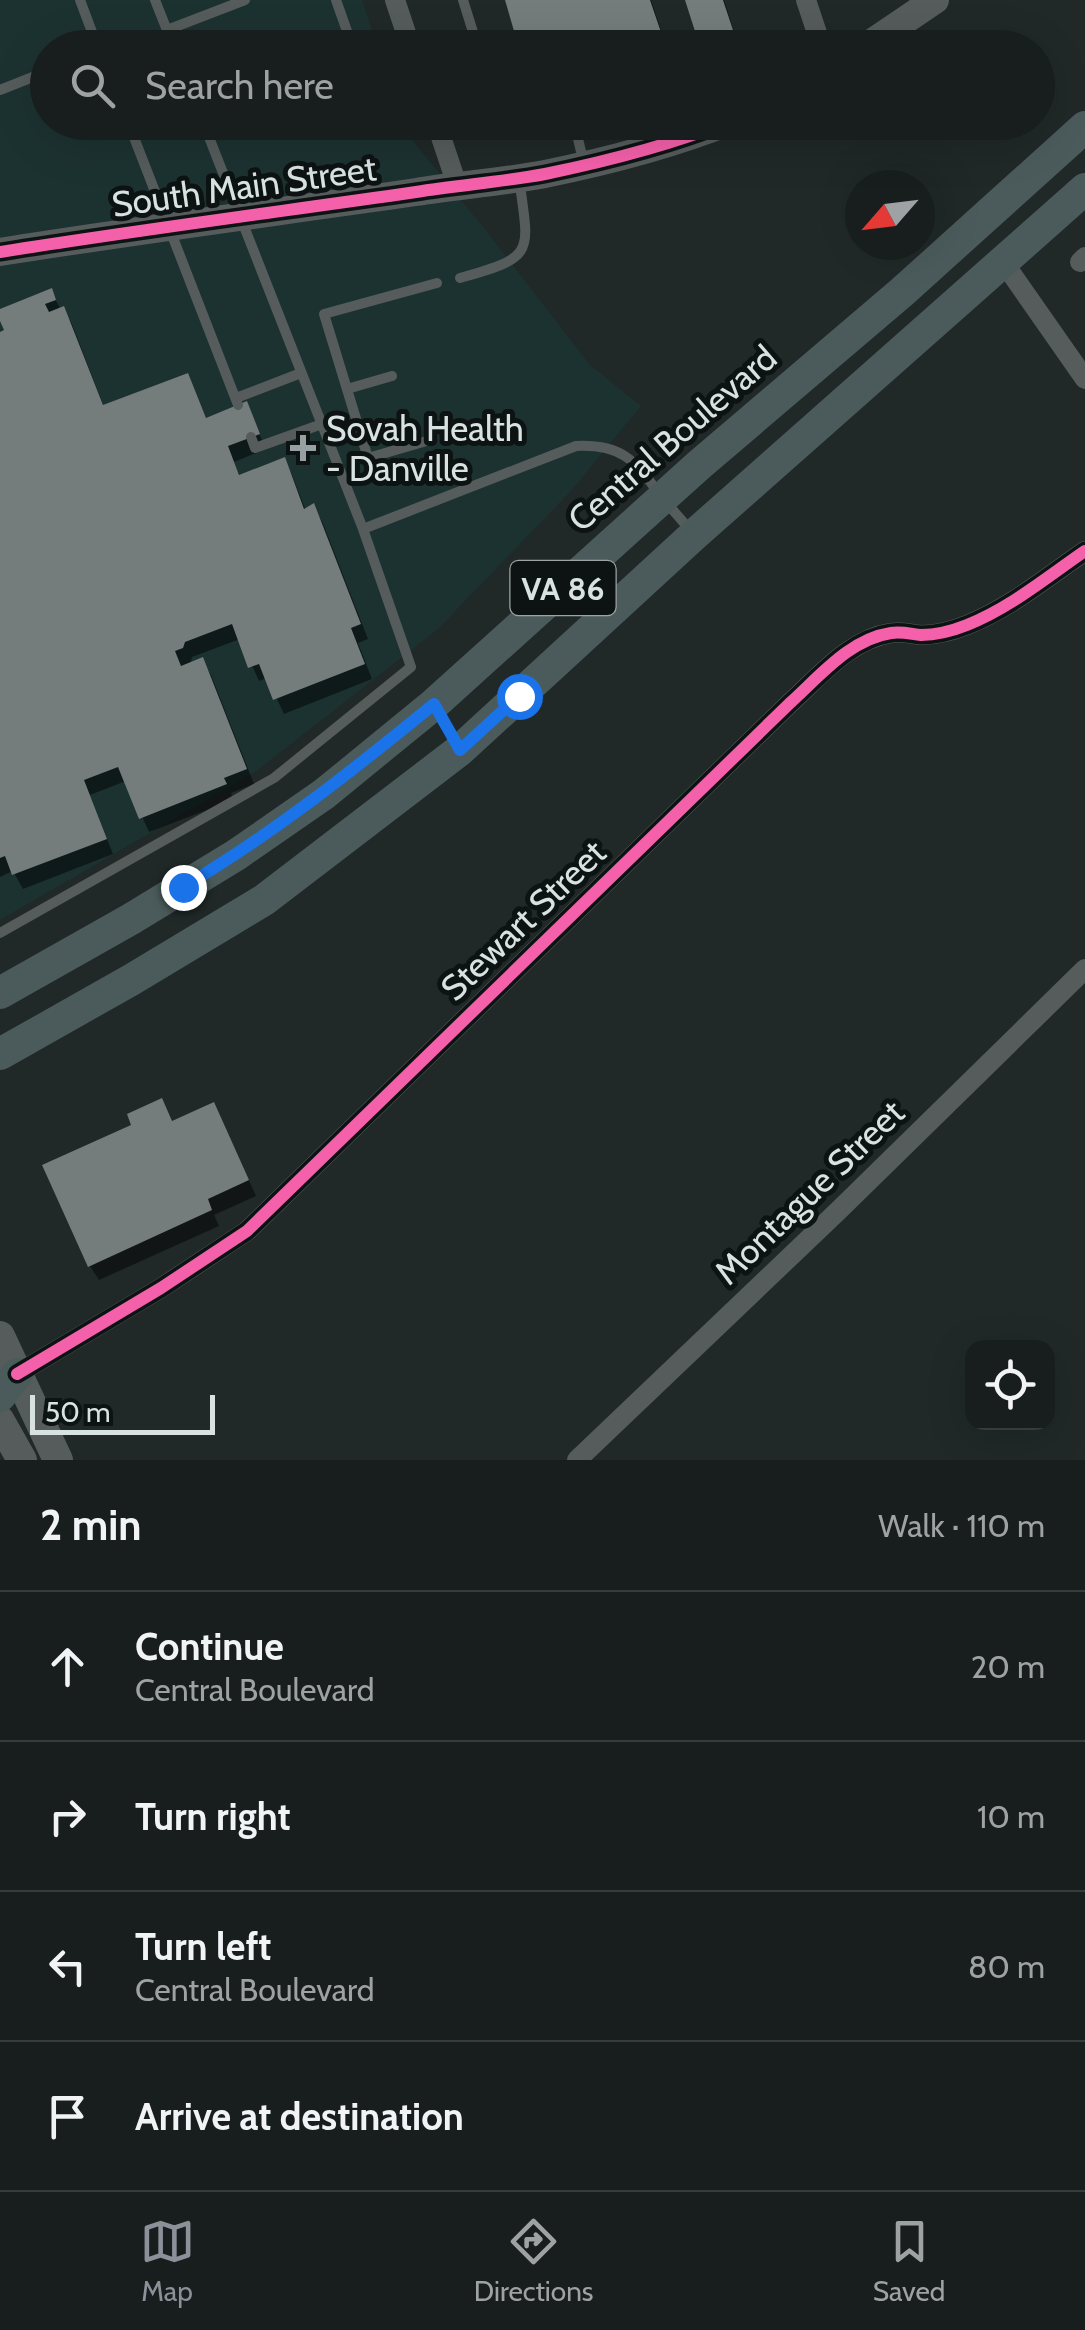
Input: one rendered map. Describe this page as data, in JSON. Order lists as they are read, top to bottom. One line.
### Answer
{"streets":{"main road":["Central Boulevard","VA 86"],"street":["South Main Street","Stewart Street","Montague Street"]},"places":{"health":["Sovah Health - Danville"]},"scale_bar":"50 m","north":"bottom left","page":{"search":"Search here","scale":"50 m","heading":["2 min","Walk · 110 m"],"list":[["Continue","Central Boulevard","20 m"],["Turn right","10 m"],["Turn left","Central Boulevard","80 m"],"Arrive at destination"],"nav":["Map","Directions","Saved"]}}
